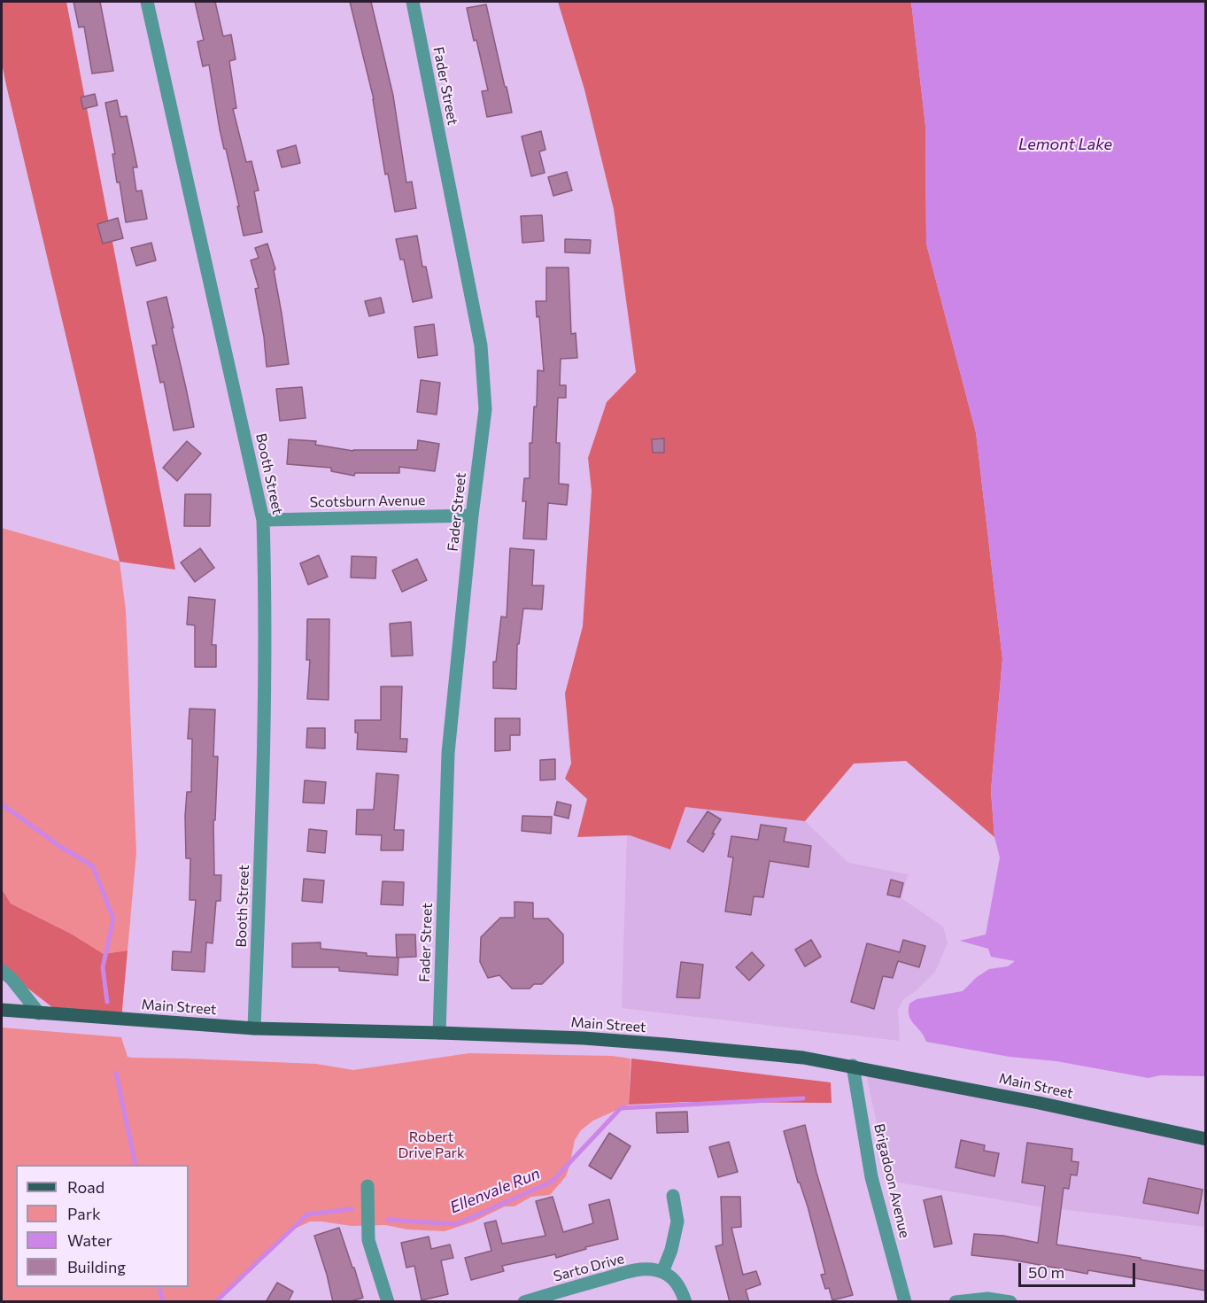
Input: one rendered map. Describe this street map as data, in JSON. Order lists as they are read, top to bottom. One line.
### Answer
{"streets":{"main road":["Main Street"],"street":["Fader Street","Booth Street","Scotsburn Avenue","Brigadoon Avenue","Sarto Drive"]},"crossings":[["Fader Street","Scotsburn Avenue"],["Fader Street","Main Street"],["Booth Street","Scotsburn Avenue"],["Booth Street","Main Street"],["Main Street","Brigadoon Avenue"]],"water":["Lemont Lake","Ellenvale Run"],"parks":["Robert Drive Park"],"legend":["Road","Park","Water","Building"],"scale_bar":"50 m"}
